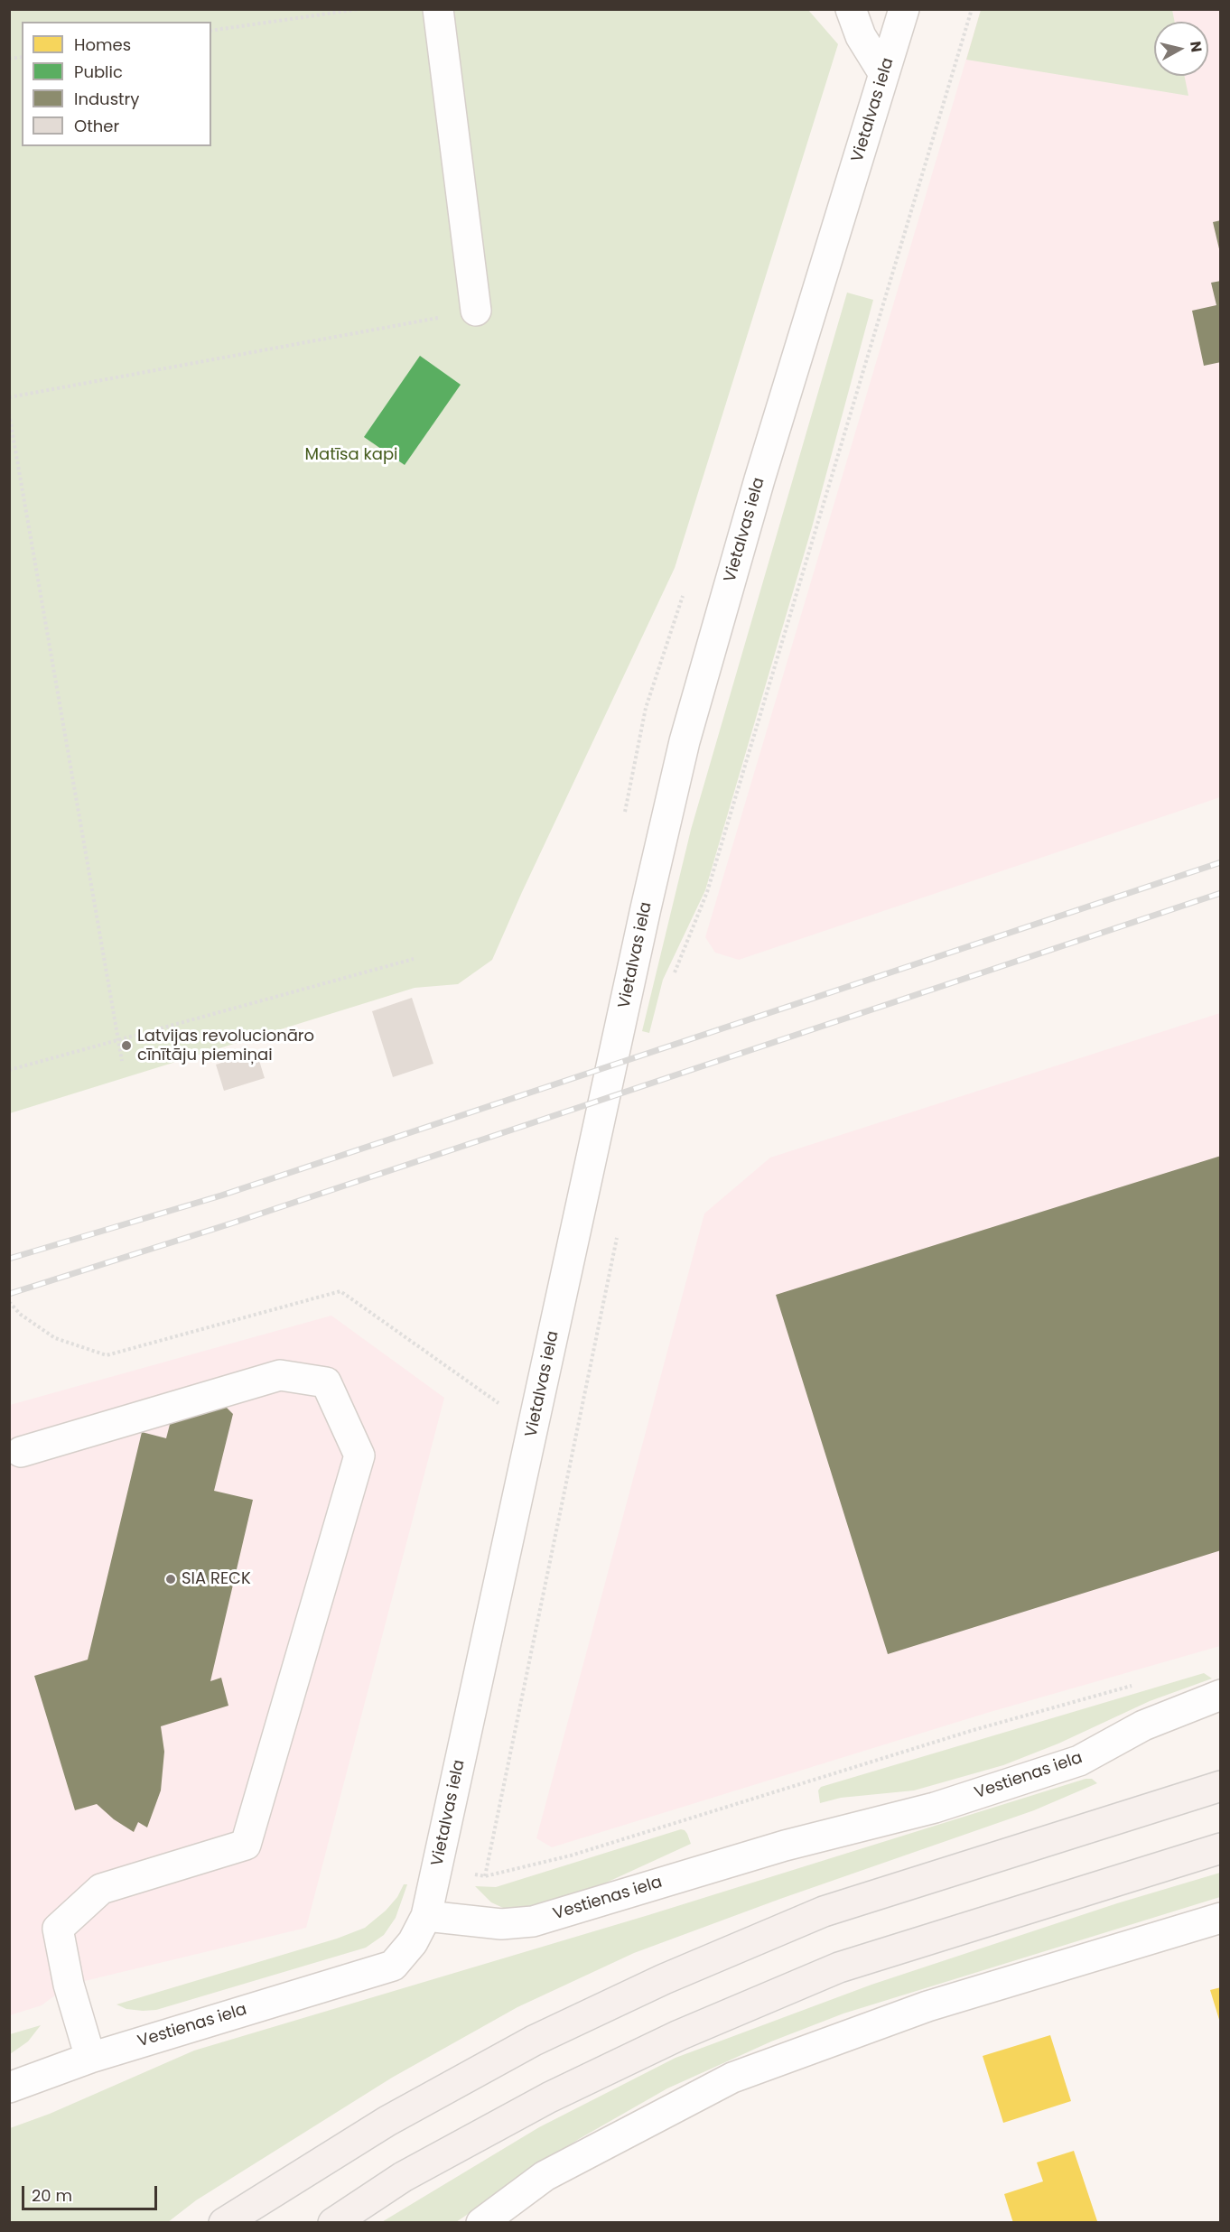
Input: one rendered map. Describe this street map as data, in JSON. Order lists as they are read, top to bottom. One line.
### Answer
{"streets":{"street":["Vietalvas iela","Vestienas iela"]},"crossings":[["Vietalvas iela","Vestienas iela"]],"parks":["Matīsa kapi"],"places":["Latvijas revolucionāro cīnītāju piemiņai","SIA RECK"],"legend":["Homes","Public","Industry","Other"],"scale_bar":"20 m","north":"right"}
